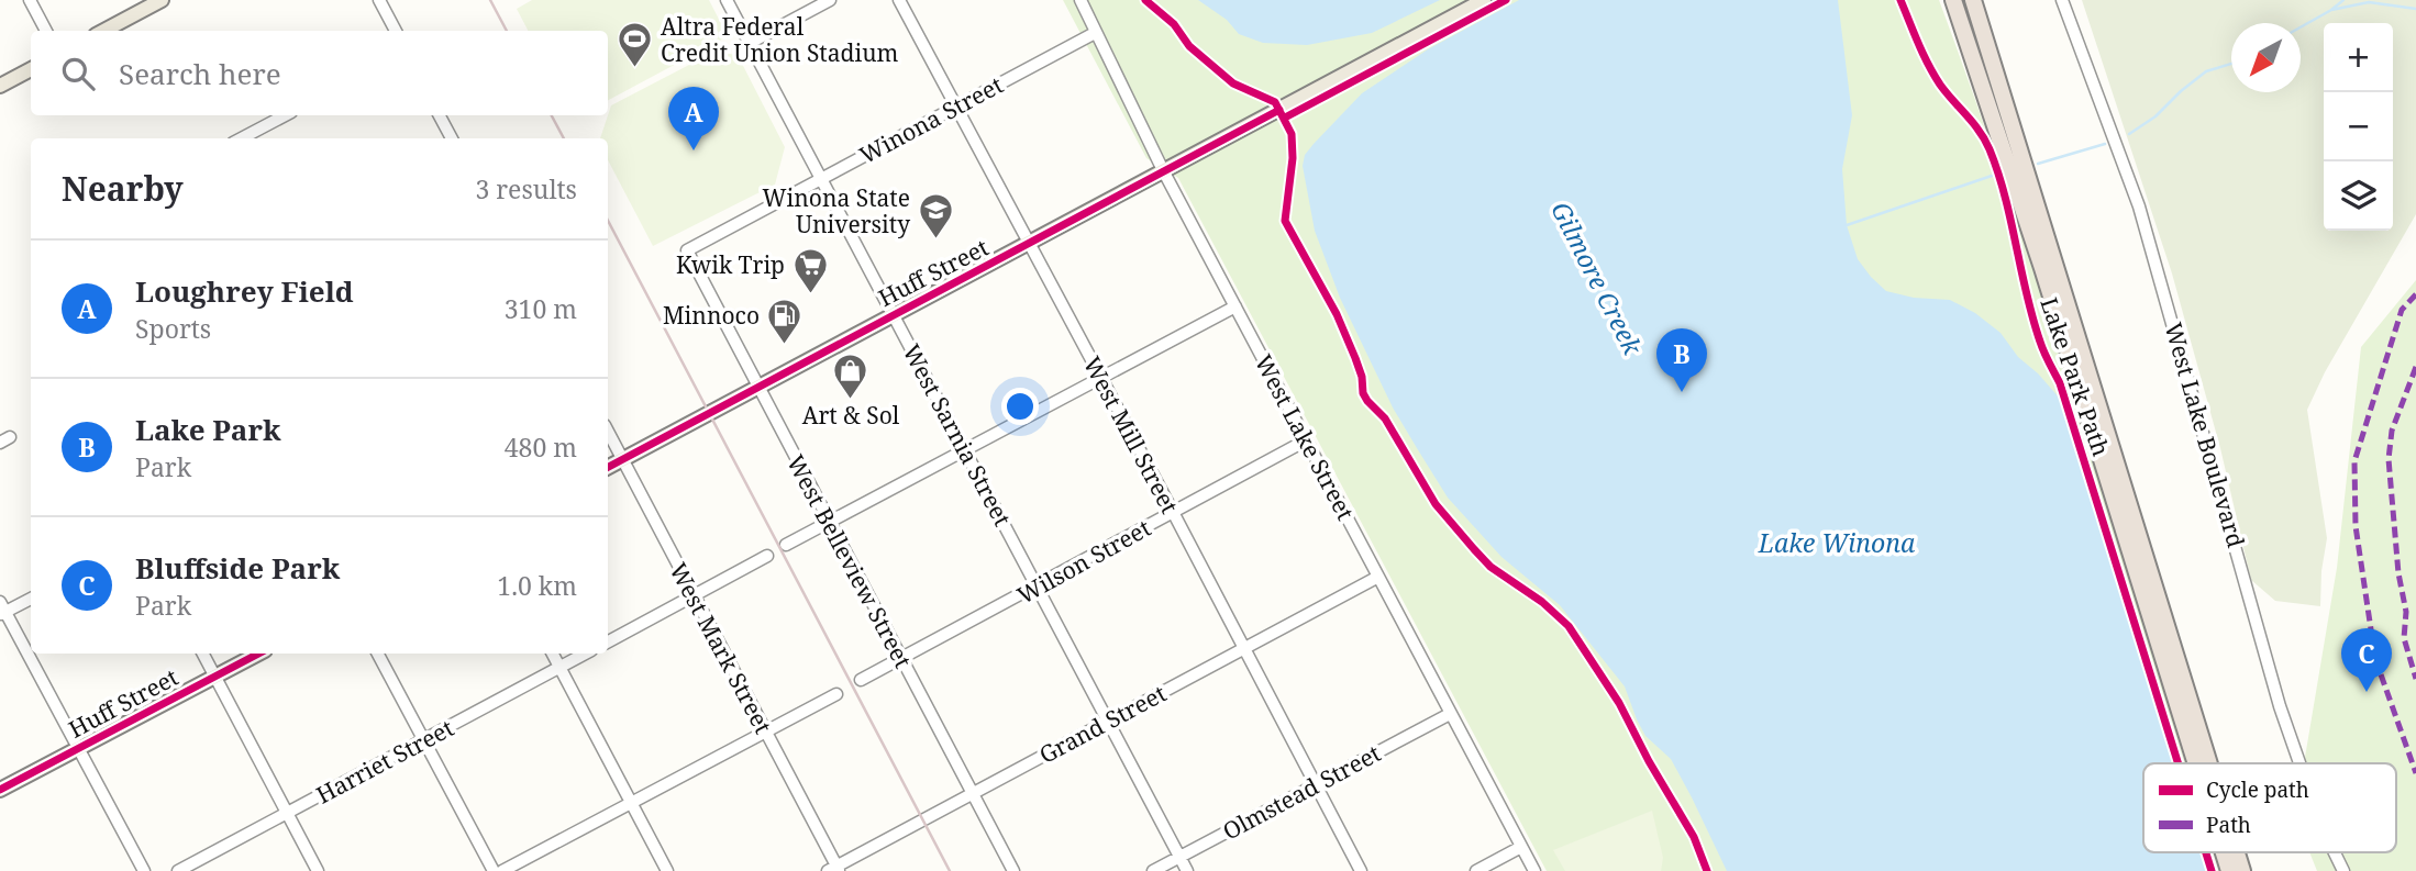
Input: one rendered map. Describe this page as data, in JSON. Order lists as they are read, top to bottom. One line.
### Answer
{"streets":{"main road":["Huff Street"],"street":["Winona Street","West Sarnia Street","West Mill Street","West Lake Boulevard","West Lake Street","West Belleview Street","Wilson Street","West Mark Street","Grand Street","Harriet Street","Olmstead Street"],"cycle path":["Lake Park Path"]},"crossings":[["Winona Street","West Sarnia Street"],["Winona Street","West Mill Street"],["Winona Street","West Lake Street"],["Winona Street","West Belleview Street"],["Huff Street","West Sarnia Street"],["Huff Street","West Mill Street"],["Huff Street","West Lake Street"],["Huff Street","West Belleview Street"],["Huff Street","West Mark Street"],["West Sarnia Street","Wilson Street"],["West Sarnia Street","Grand Street"],["West Sarnia Street","Olmstead Street"],["West Mill Street","Wilson Street"],["West Mill Street","Grand Street"],["West Mill Street","Olmstead Street"],["West Lake Street","Wilson Street"],["West Lake Street","Grand Street"],["West Lake Street","Olmstead Street"],["West Belleview Street","Wilson Street"],["West Belleview Street","Grand Street"],["West Mark Street","Grand Street"]],"water":["Gilmore Creek","Lake Winona"],"places":{"sports":["Altra Federal Credit Union Stadium"],"school or university":["Winona State University"],"supermarket":["Kwik Trip"],"fuel station":["Minnoco"],"shop":["Art & Sol"]},"legend":["Cycle path","Path"],"north":"bottom left","page":{"map_buttons":["+","−"],"search":"Search here","pins":["A","B","C"],"heading":["Nearby","3 results"],"list":[{"mark":"A","name":"Loughrey Field","note":"Sports","value":"310 m"},{"mark":"B","name":"Lake Park","note":"Park","value":"480 m"},{"mark":"C","name":"Bluffside Park","note":"Park","value":"1.0 km"}]}}
